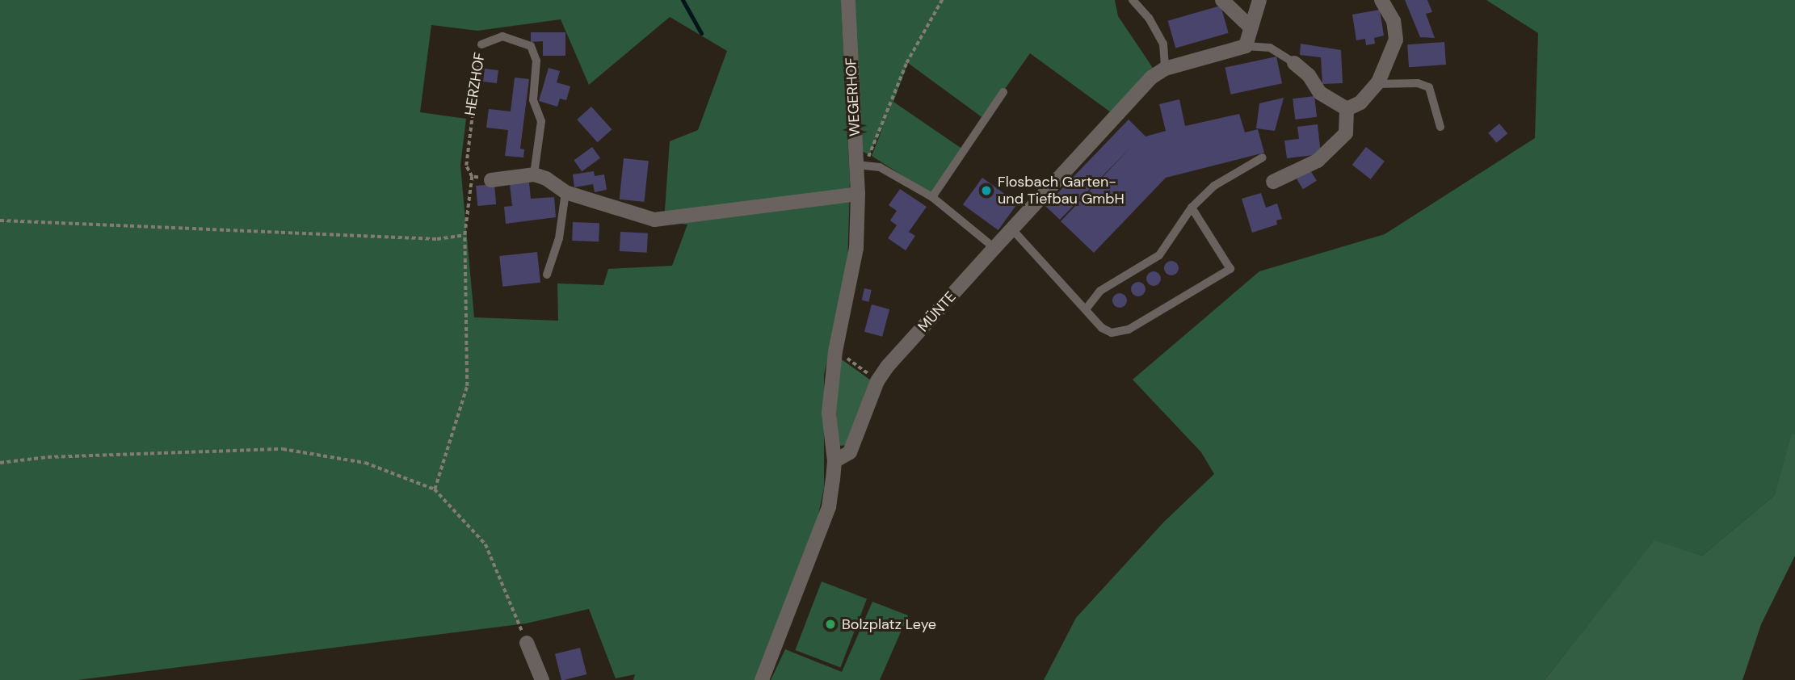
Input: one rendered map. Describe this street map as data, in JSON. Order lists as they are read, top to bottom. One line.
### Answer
{"streets":{"street":["WEGERHOF","MÜNTE"],"lane":["HERZHOF"]},"crossings":[["WEGERHOF","MÜNTE"]],"places":["Flosbach Garten- und Tiefbau GmbH","Bolzplatz Leye"]}
